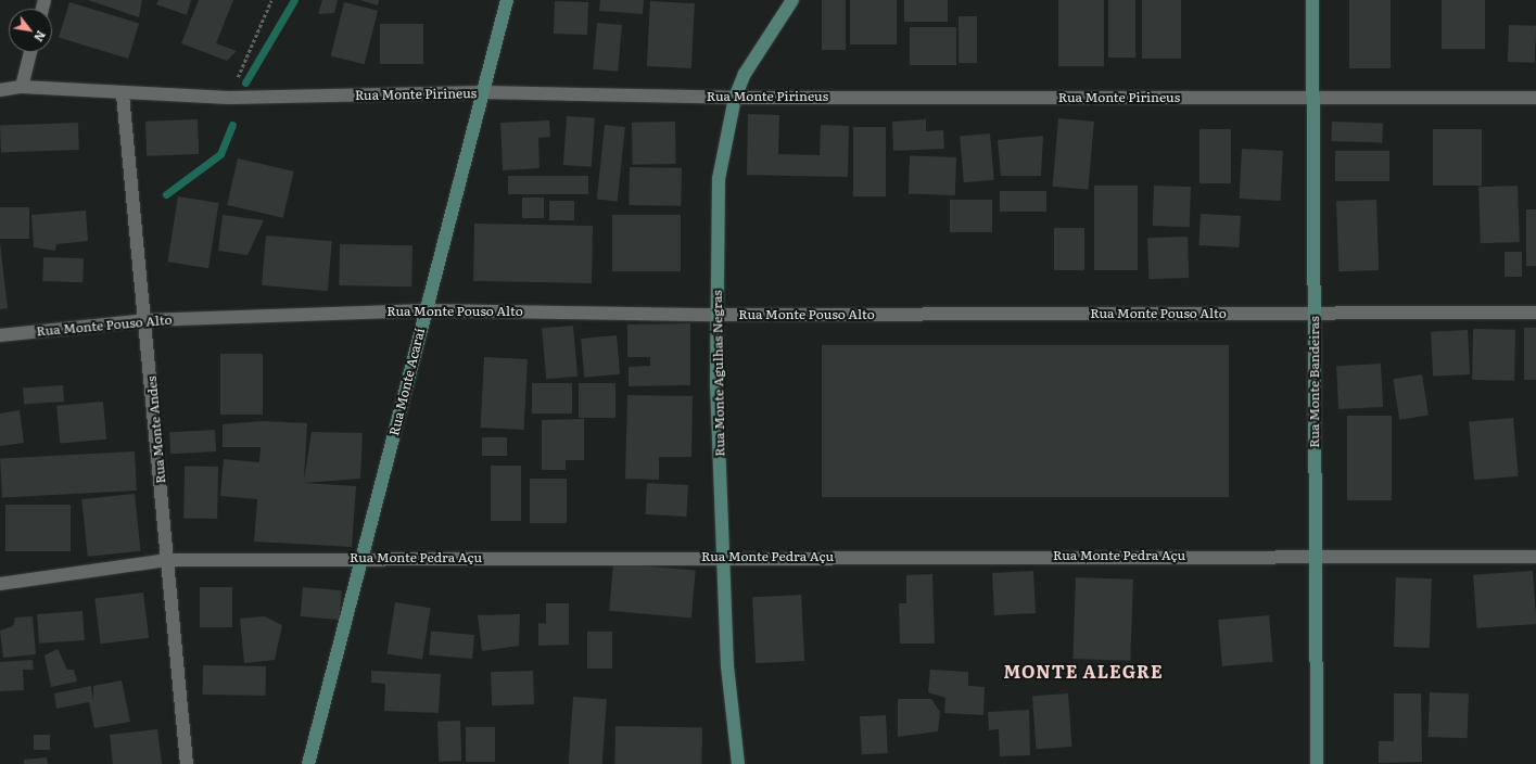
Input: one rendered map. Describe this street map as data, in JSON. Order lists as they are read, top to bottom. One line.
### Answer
{"streets":{"street":["Rua Monte Pirineus","Rua Monte Pouso Alto","Rua Monte Agulhas Negras","Rua Monte Acaraí","Rua Monte Bandeiras","Rua Monte Andes","Rua Monte Pedra Açu"]},"crossings":[["Rua Monte Pirineus","Rua Monte Agulhas Negras"],["Rua Monte Pirineus","Rua Monte Acaraí"],["Rua Monte Pirineus","Rua Monte Bandeiras"],["Rua Monte Pirineus","Rua Monte Andes"],["Rua Monte Pouso Alto","Rua Monte Agulhas Negras"],["Rua Monte Pouso Alto","Rua Monte Acaraí"],["Rua Monte Pouso Alto","Rua Monte Bandeiras"],["Rua Monte Pouso Alto","Rua Monte Andes"],["Rua Monte Agulhas Negras","Rua Monte Pedra Açu"],["Rua Monte Acaraí","Rua Monte Pedra Açu"],["Rua Monte Bandeiras","Rua Monte Pedra Açu"],["Rua Monte Andes","Rua Monte Pedra Açu"]],"districts":["MONTE ALEGRE"],"north":"bottom right"}
